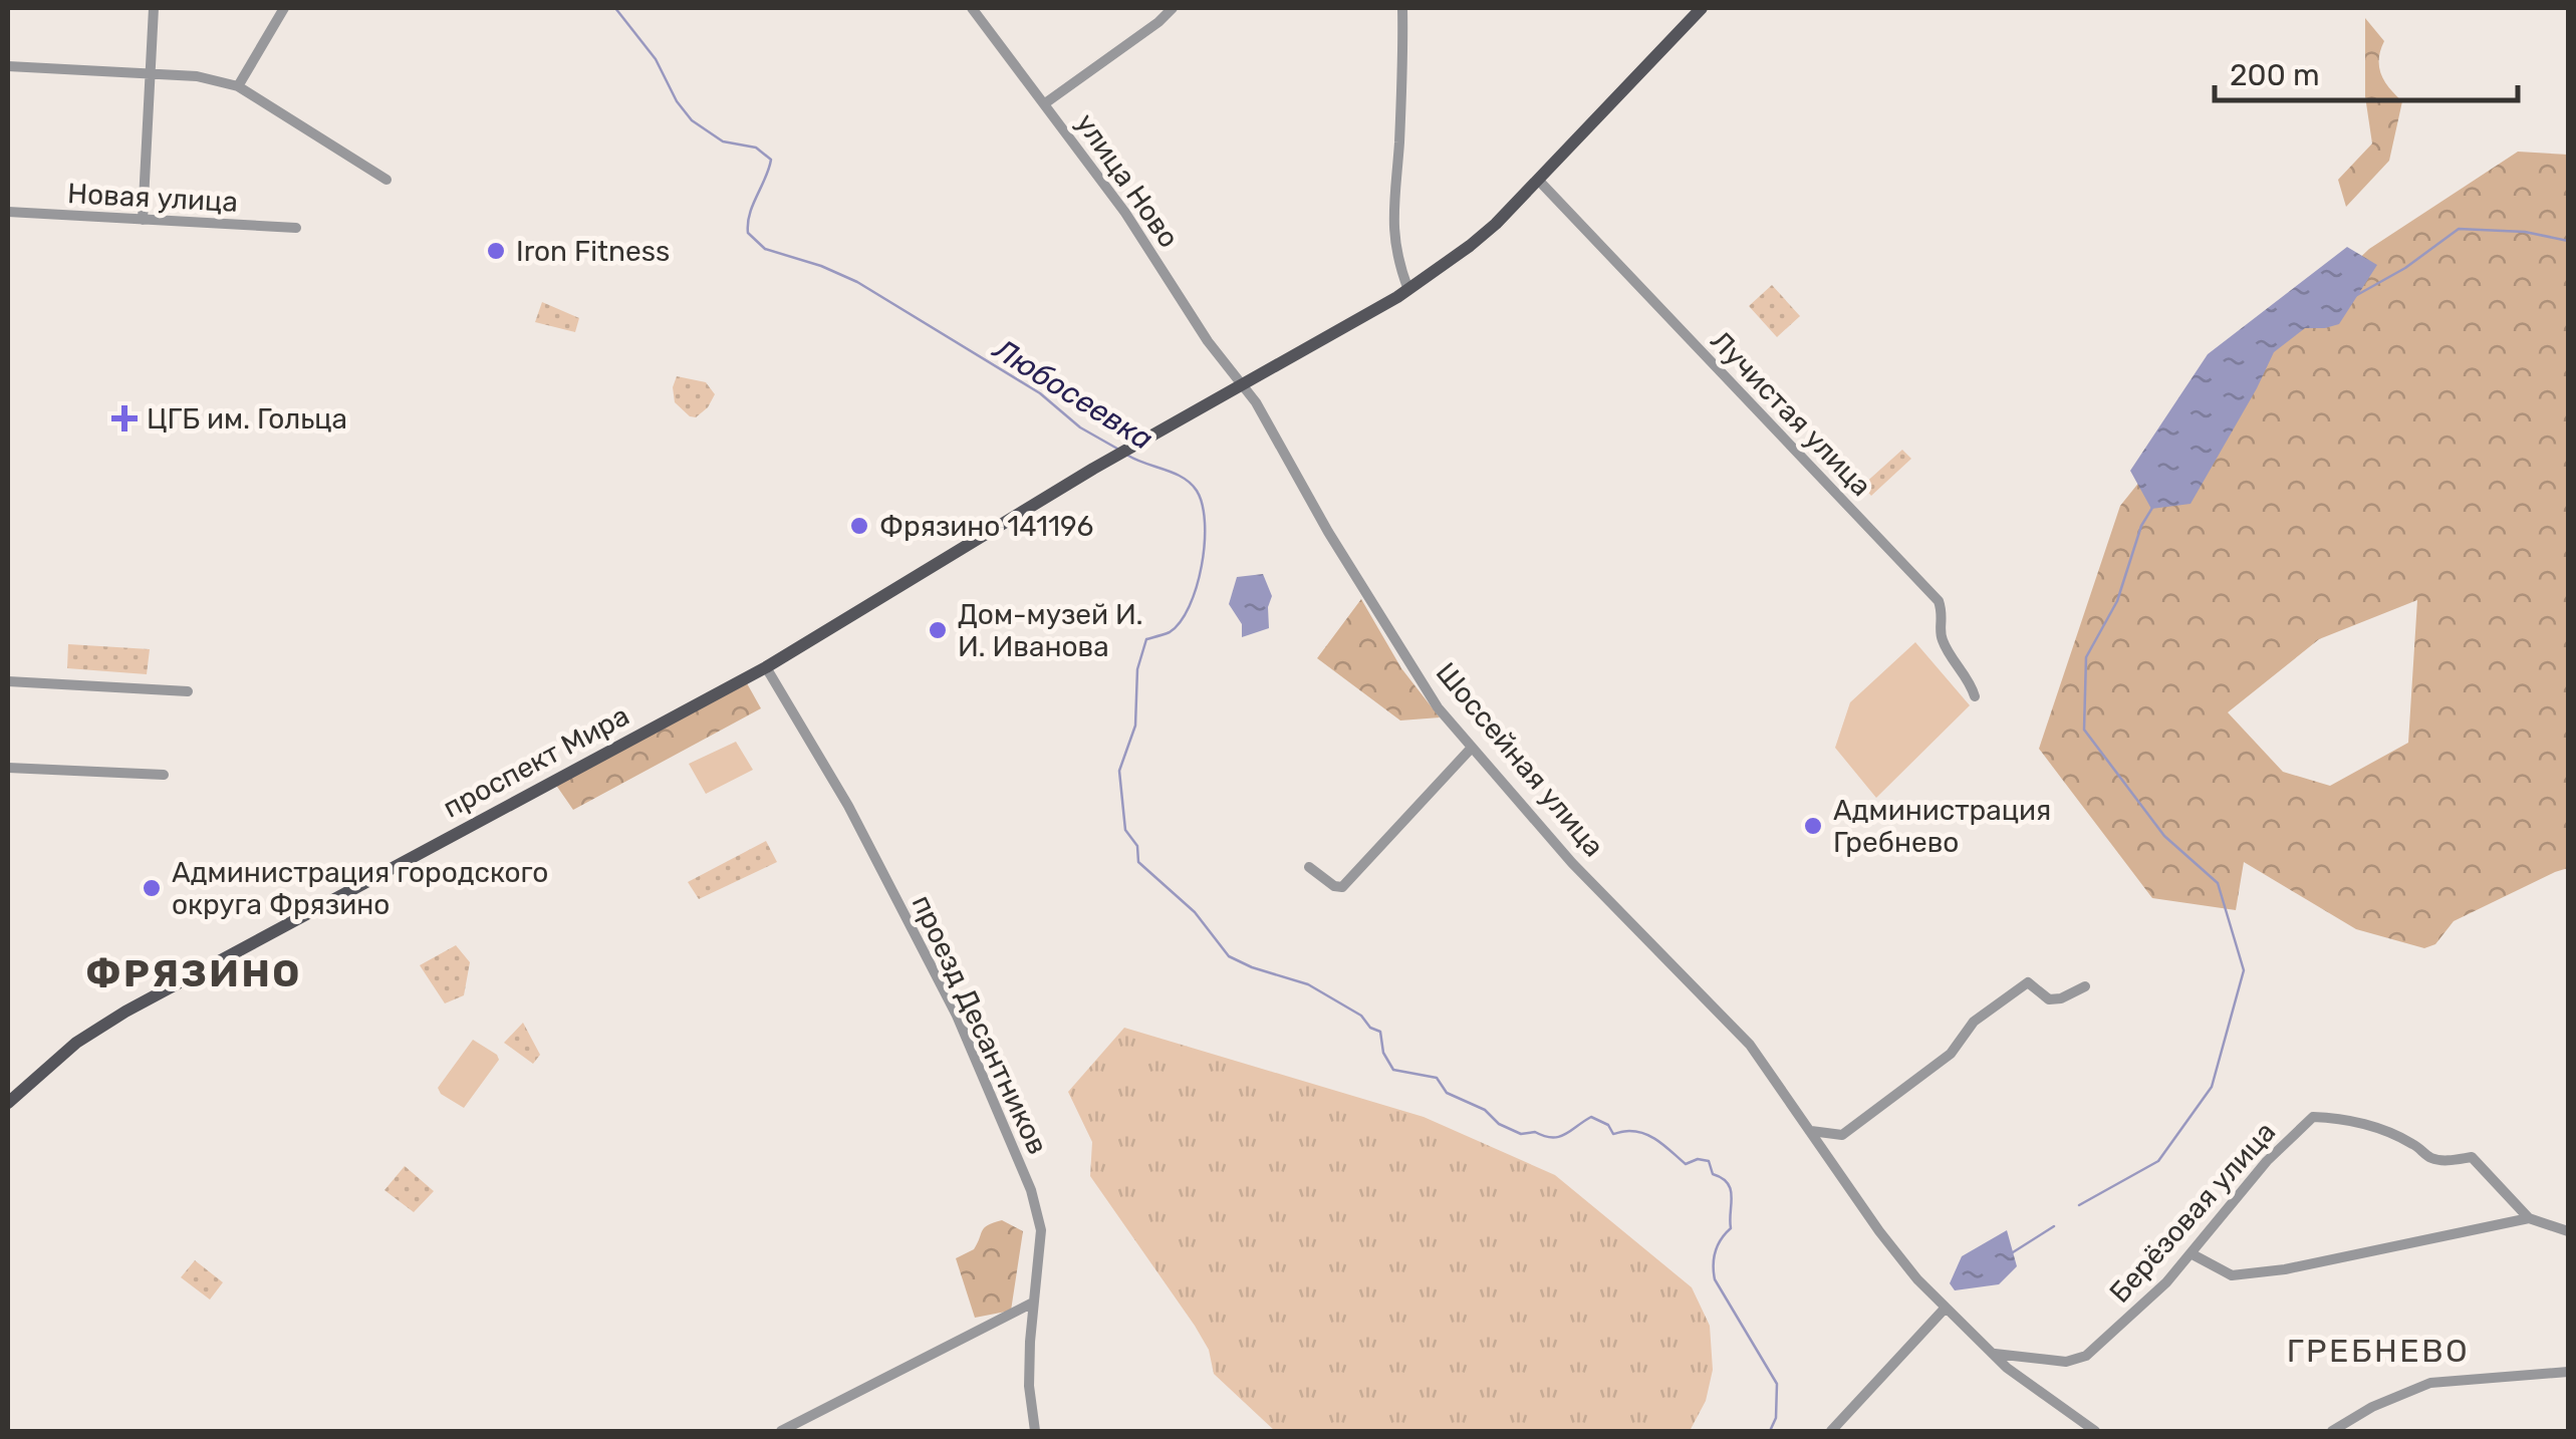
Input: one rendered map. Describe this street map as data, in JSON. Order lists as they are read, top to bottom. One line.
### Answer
{"streets":{"main road":["проспект Мира"],"street":["улица Ново","Новая улица","Лучистая улица","Шоссейная улица","проезд Десантников","Берёзовая улица"]},"crossings":[["улица Ново","Шоссейная улица"],["улица Ново","проспект Мира"],["Шоссейная улица","проспект Мира"],["Шоссейная улица","Берёзовая улица"],["проспект Мира","проезд Десантников"]],"districts":["ФРЯЗИНО","ГРЕБНЕВО"],"water":["Любосеевка"],"places":{"other":["Iron Fitness","Фрязино 141196","Дом-музей И. И. Иванова","Администрация Гребнево","Администрация городского округа Фрязино"],"health":["ЦГБ им. Гольца"]},"scale_bar":"200 m"}
